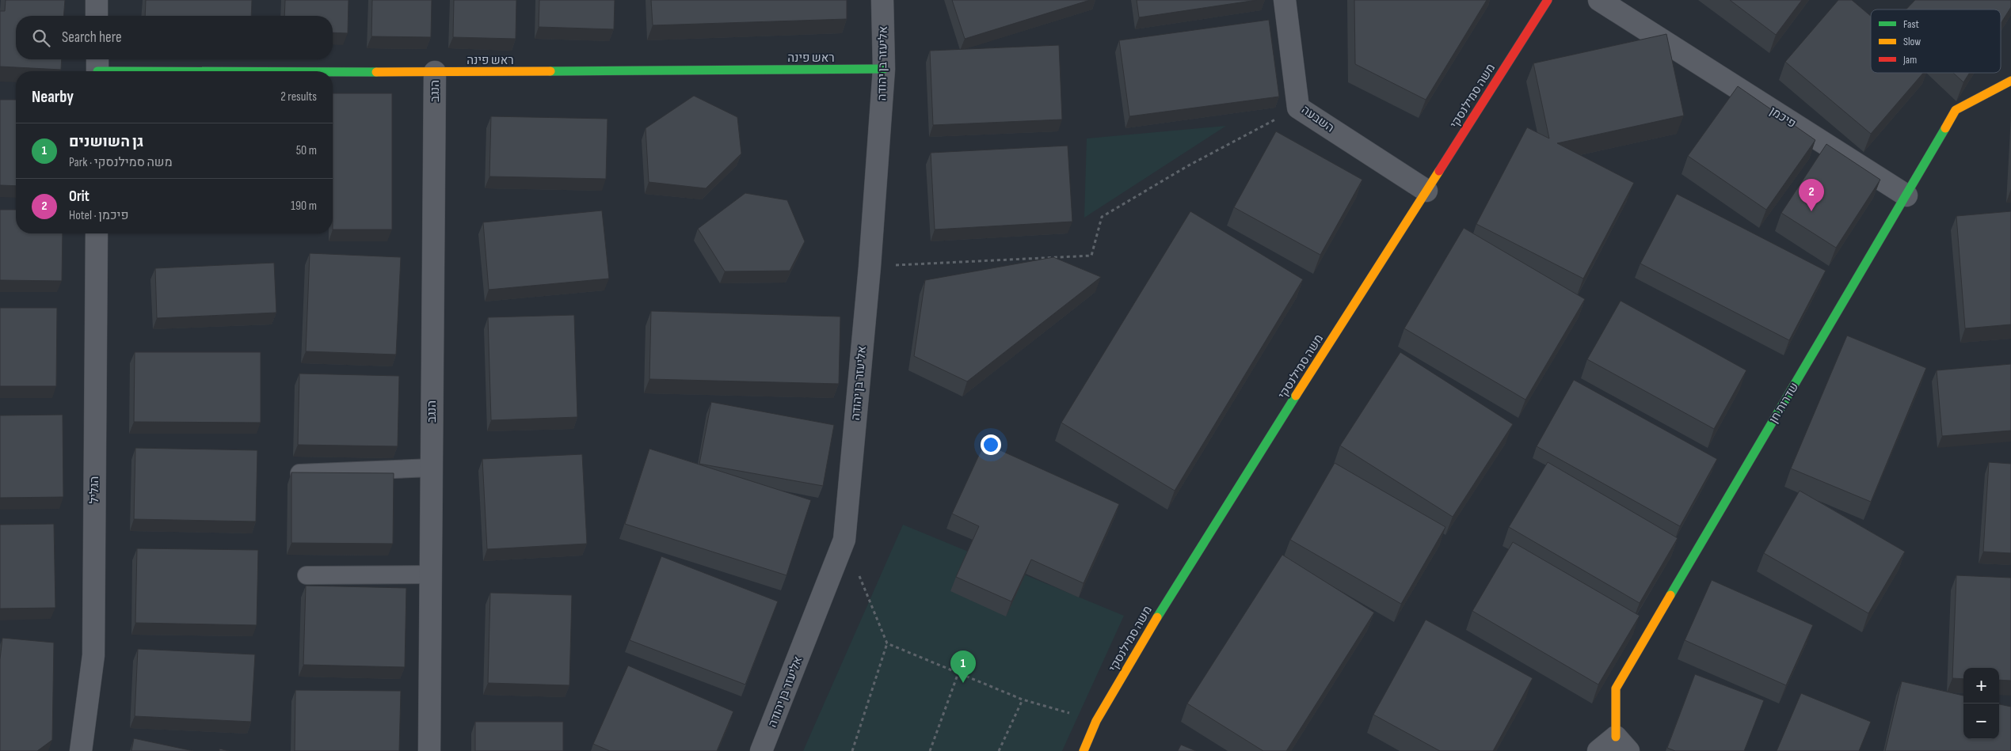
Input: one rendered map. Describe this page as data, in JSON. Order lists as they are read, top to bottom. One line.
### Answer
{"streets":{"street":["ראש פינה","אליעזר בן יהודה","הנגב","משה סמילנסקי","פיכמן","השבעה","שדרות חן","הגליל"]},"crossings":[["ראש פינה","אליעזר בן יהודה"],["ראש פינה","הנגב"],["משה סמילנסקי","השבעה"],["פיכמן","שדרות חן"]],"legend":["Fast","Slow","Jam"],"page":{"search":"Search here","heading":["Nearby","2 results"],"list":[{"mark":"1","name":"גן השושנים","note":"Park · משה סמילנסקי","value":"50 m"},{"mark":"2","name":"Orit","note":"Hotel · פיכמן","value":"190 m"}],"pins":["2","1"],"map_buttons":["+","−"]}}
